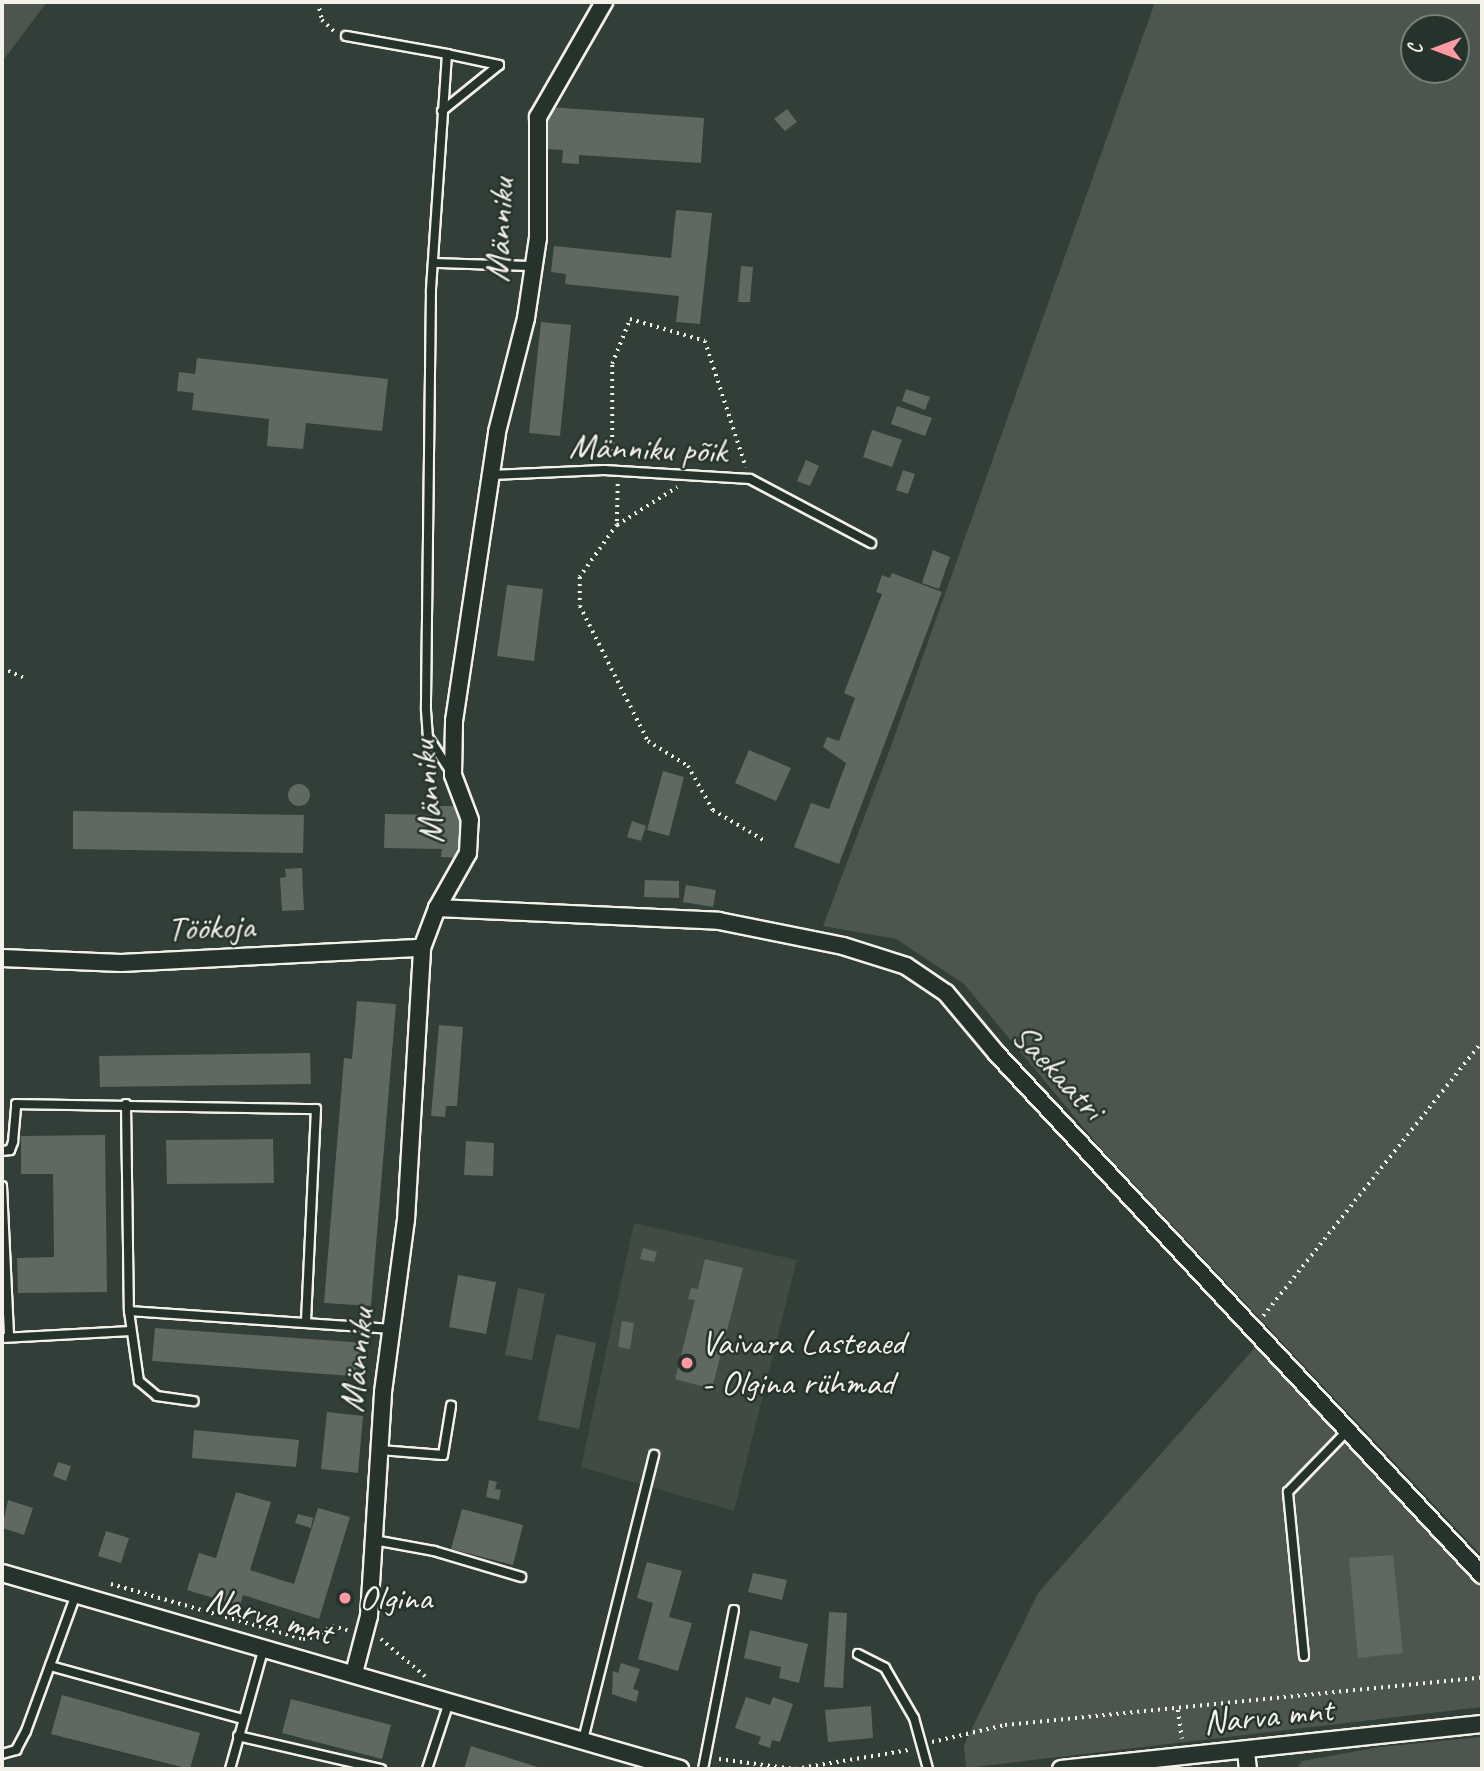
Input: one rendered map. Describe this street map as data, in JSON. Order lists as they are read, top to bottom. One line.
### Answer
{"streets":{"street":["Männiku","Töökoja","Saekaatri","Narva mnt"],"lane":["Männiku põik"]},"crossings":[["Männiku","Männiku põik"],["Männiku","Töökoja"],["Männiku","Saekaatri"],["Männiku","Narva mnt"]],"places":["Vaivara Lasteaed - Olgina rühmad","Olgina"],"north":"left"}
